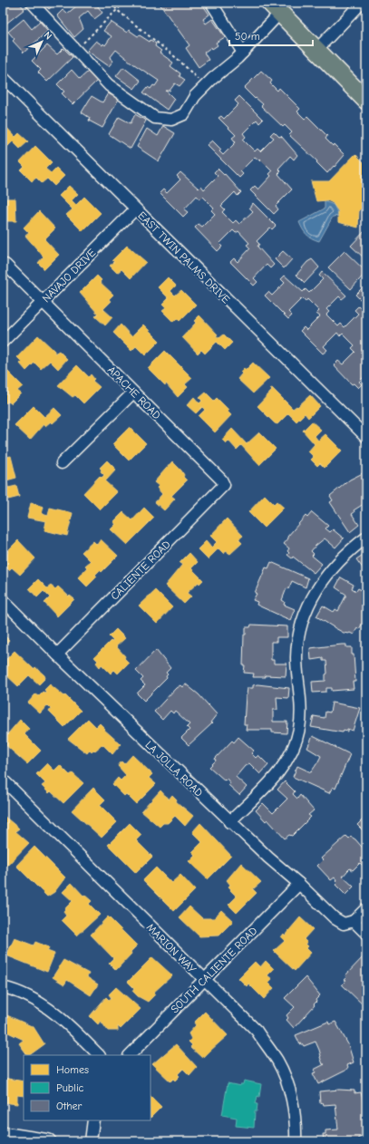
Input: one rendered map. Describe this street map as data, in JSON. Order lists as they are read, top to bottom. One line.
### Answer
{"streets":{"street":["EAST TWIN PALMS DRIVE","NAVAJO DRIVE","APACHE ROAD","CALIENTE ROAD","LA JOLLA ROAD","MARION WAY","SOUTH CALIENTE ROAD"]},"crossings":[["EAST TWIN PALMS DRIVE","NAVAJO DRIVE"],["NAVAJO DRIVE","APACHE ROAD"],["APACHE ROAD","CALIENTE ROAD"],["CALIENTE ROAD","LA JOLLA ROAD"],["LA JOLLA ROAD","SOUTH CALIENTE ROAD"],["MARION WAY","SOUTH CALIENTE ROAD"]],"legend":["Homes","Public","Other"],"scale_bar":"50 m","north":"top right"}
